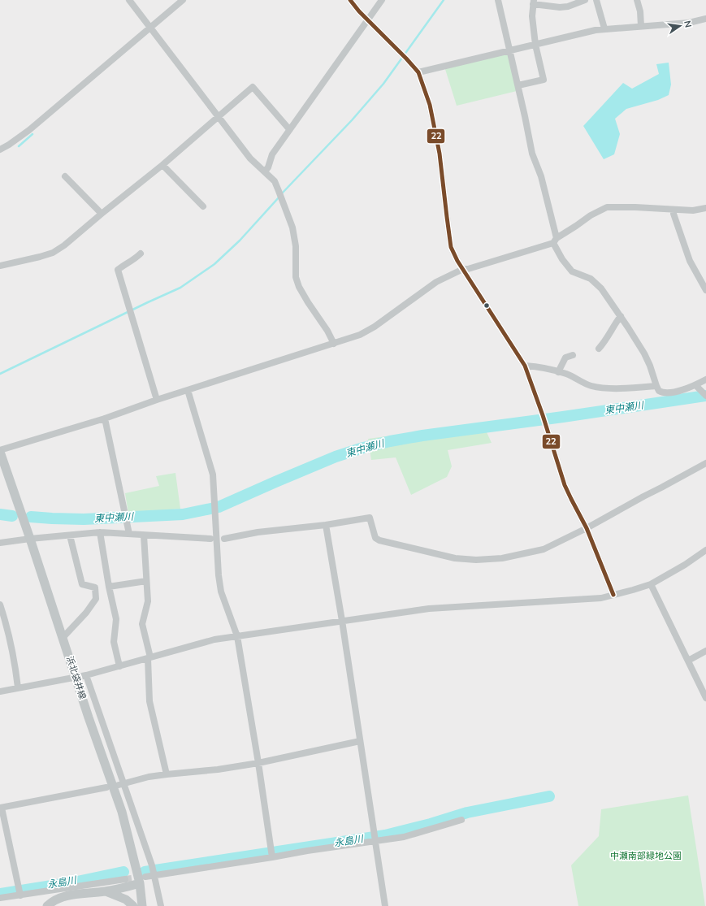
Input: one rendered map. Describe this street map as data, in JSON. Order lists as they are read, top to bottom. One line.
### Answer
{"streets":{"main road":["浜北袋井線"]},"water":["東中瀬川","永島川"],"parks":["中瀬南部緑地公園"],"lines":["transit line 22"],"north":"right"}
